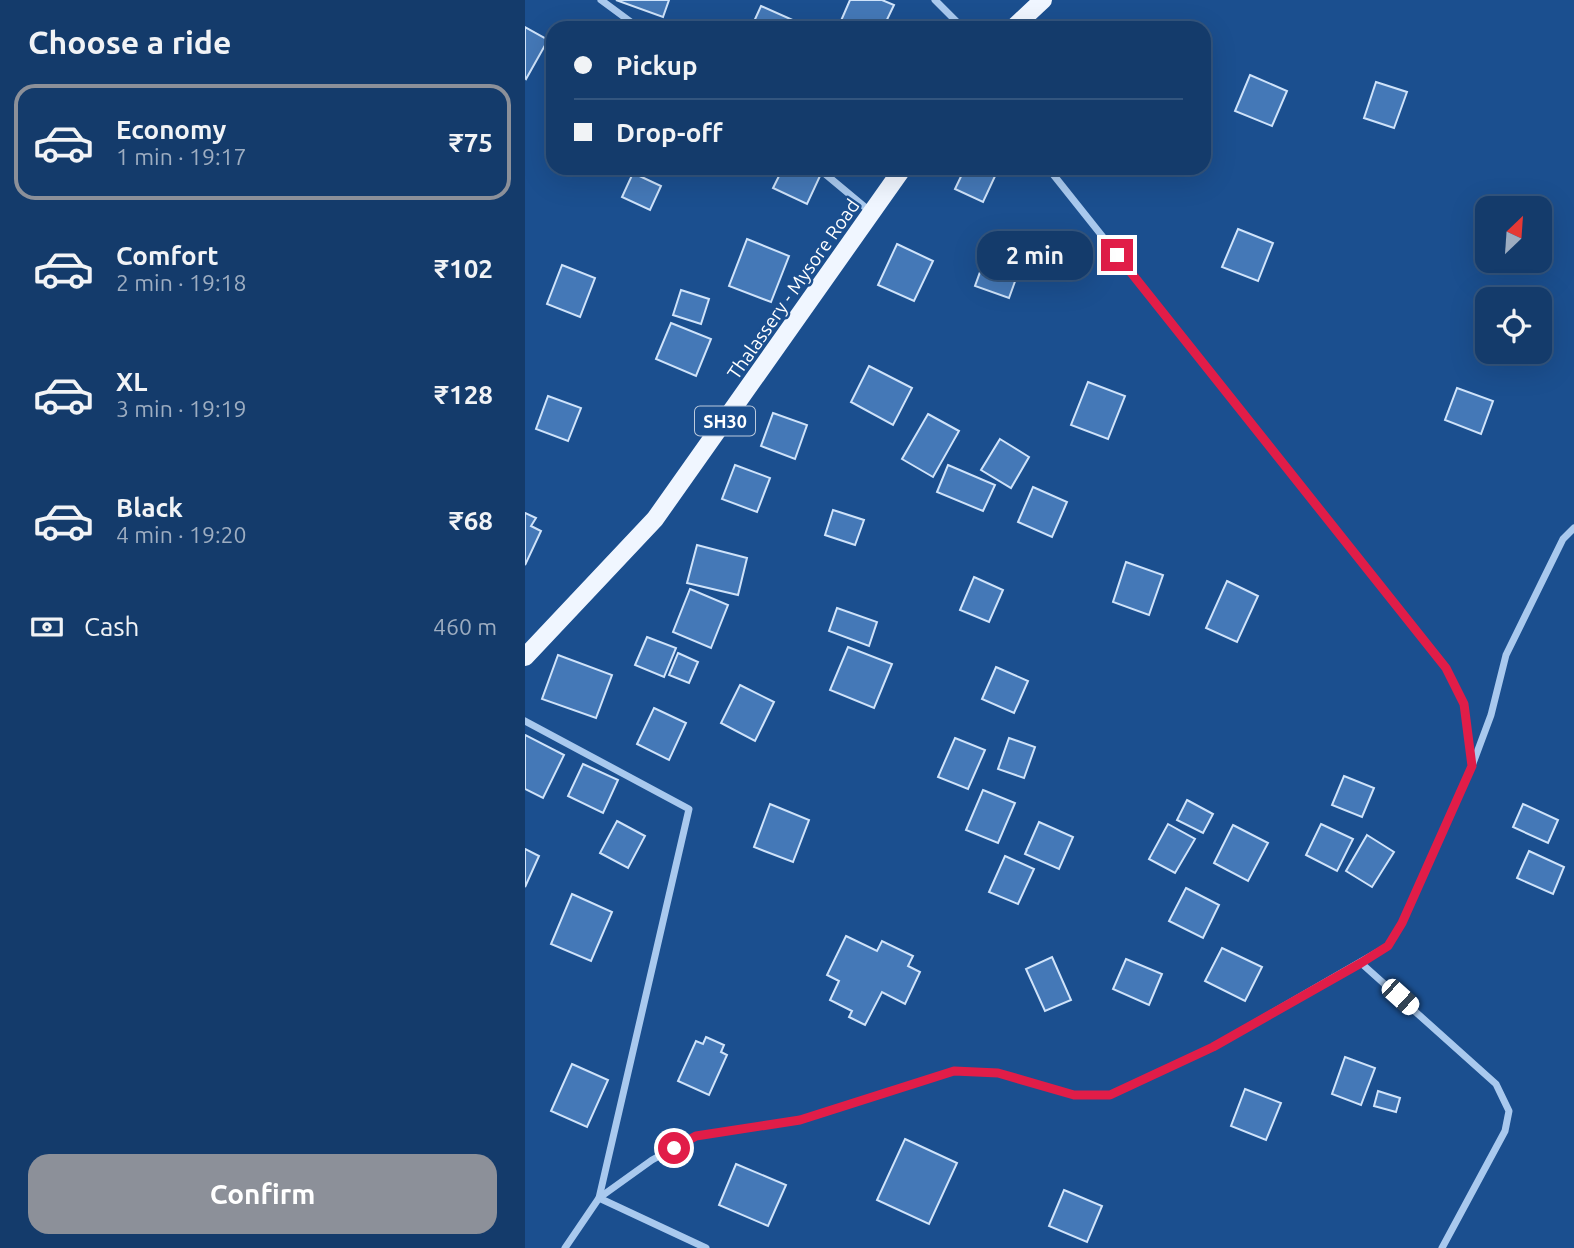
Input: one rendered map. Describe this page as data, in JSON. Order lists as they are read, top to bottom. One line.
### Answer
{"streets":{"main road":["Thalassery - Mysore Road","SH30"]},"north":"top right","page":{"heading":"Choose a ride","banner":["Pickup","Drop-off"],"list":[{"name":"Economy","note":"1 min · 19:17","value":"₹75"},{"name":"Comfort","note":"2 min · 19:18","value":"₹102"},{"name":"XL","note":"3 min · 19:19","value":"₹128"},{"name":"Black","note":"4 min · 19:20","value":"₹68"}],"bubble":"2 min","pay":["Cash","460 m"],"buttons":"Confirm"}}
